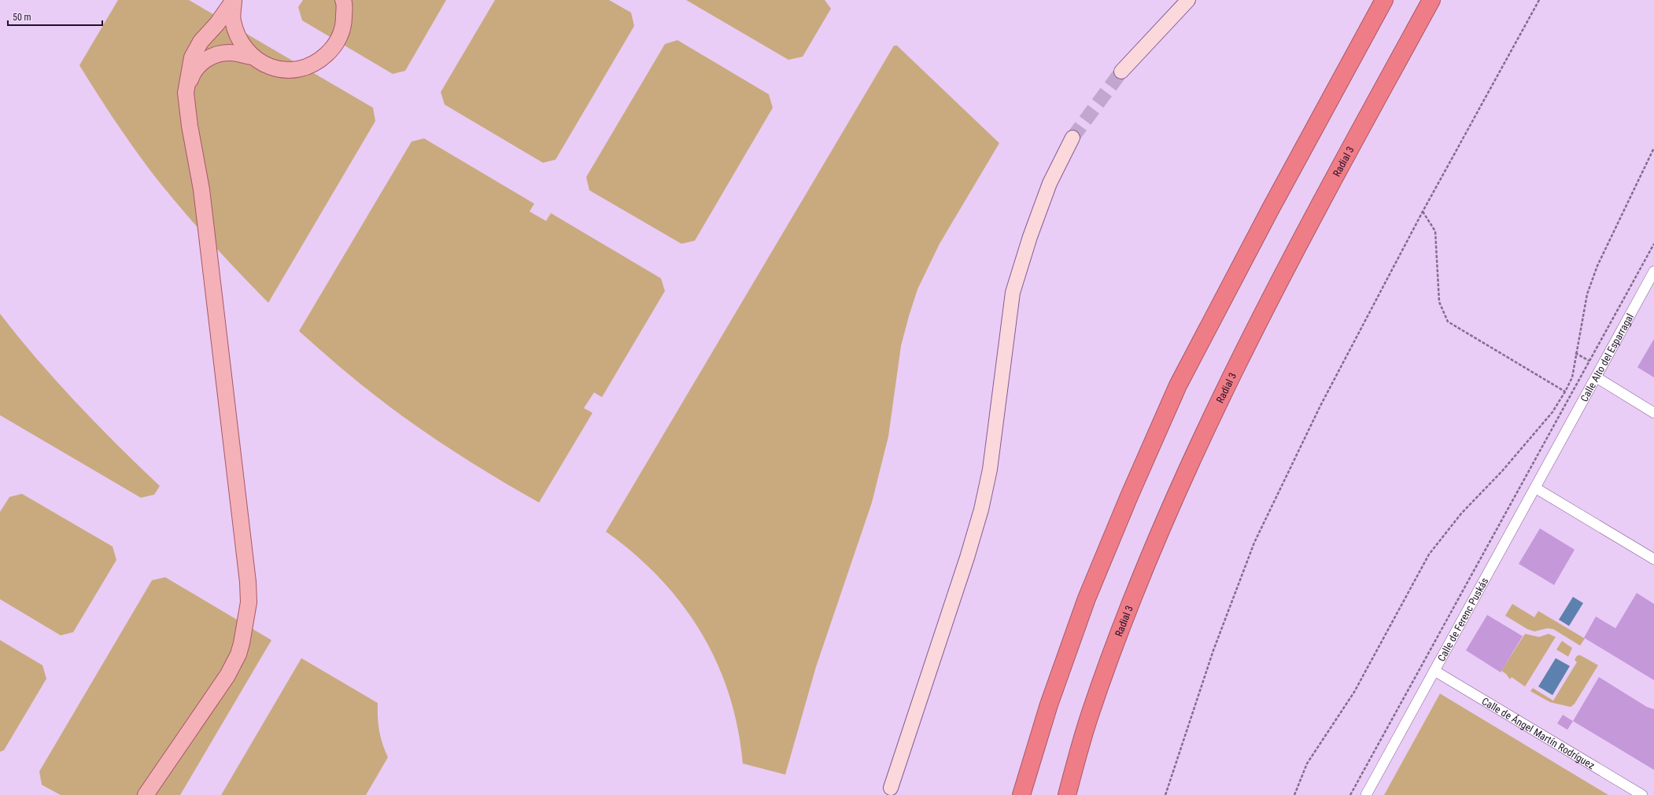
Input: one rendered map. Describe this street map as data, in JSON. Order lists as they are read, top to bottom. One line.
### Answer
{"streets":{"highway":["Radial 3"],"street":["Calle Alto del Esparragal","Calle de Ferenc Puskás","Calle de Ángel Martín Rodríguez"]},"crossings":[["Calle Alto del Esparragal","Calle de Ferenc Puskás"],["Calle de Ferenc Puskás","Calle de Ángel Martín Rodríguez"]],"scale_bar":"50 m"}
